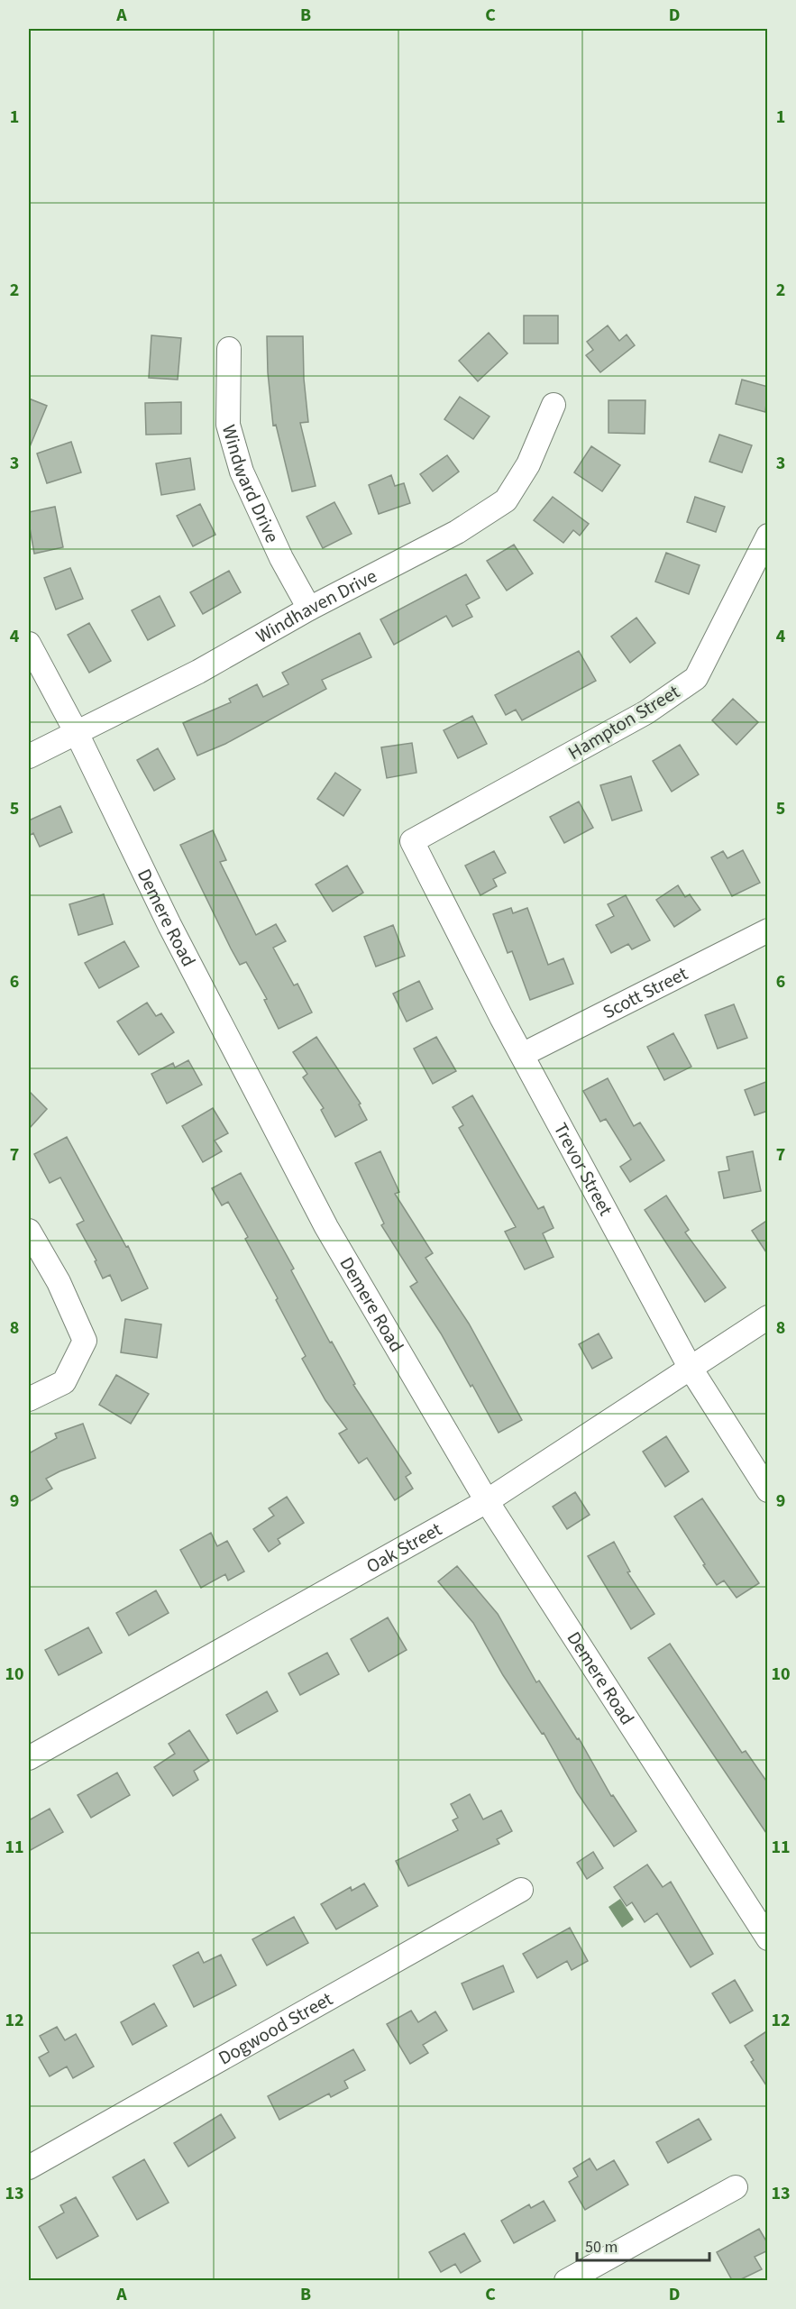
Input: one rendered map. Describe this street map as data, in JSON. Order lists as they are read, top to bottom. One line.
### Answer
{"streets":{"street":["Windward Drive","Windhaven Drive","Hampton Street","Demere Road","Scott Street","Trevor Street","Oak Street","Dogwood Street"]},"crossings":[["Windward Drive","Windhaven Drive"],["Windhaven Drive","Demere Road"],["Hampton Street","Trevor Street"],["Demere Road","Oak Street"],["Scott Street","Trevor Street"],["Trevor Street","Oak Street"]],"scale_bar":"50 m","grid":{"columns":["A","B","C","D"],"rows":["1","2","3","4","5","6","7","8","9","10","11","12","13"]}}
